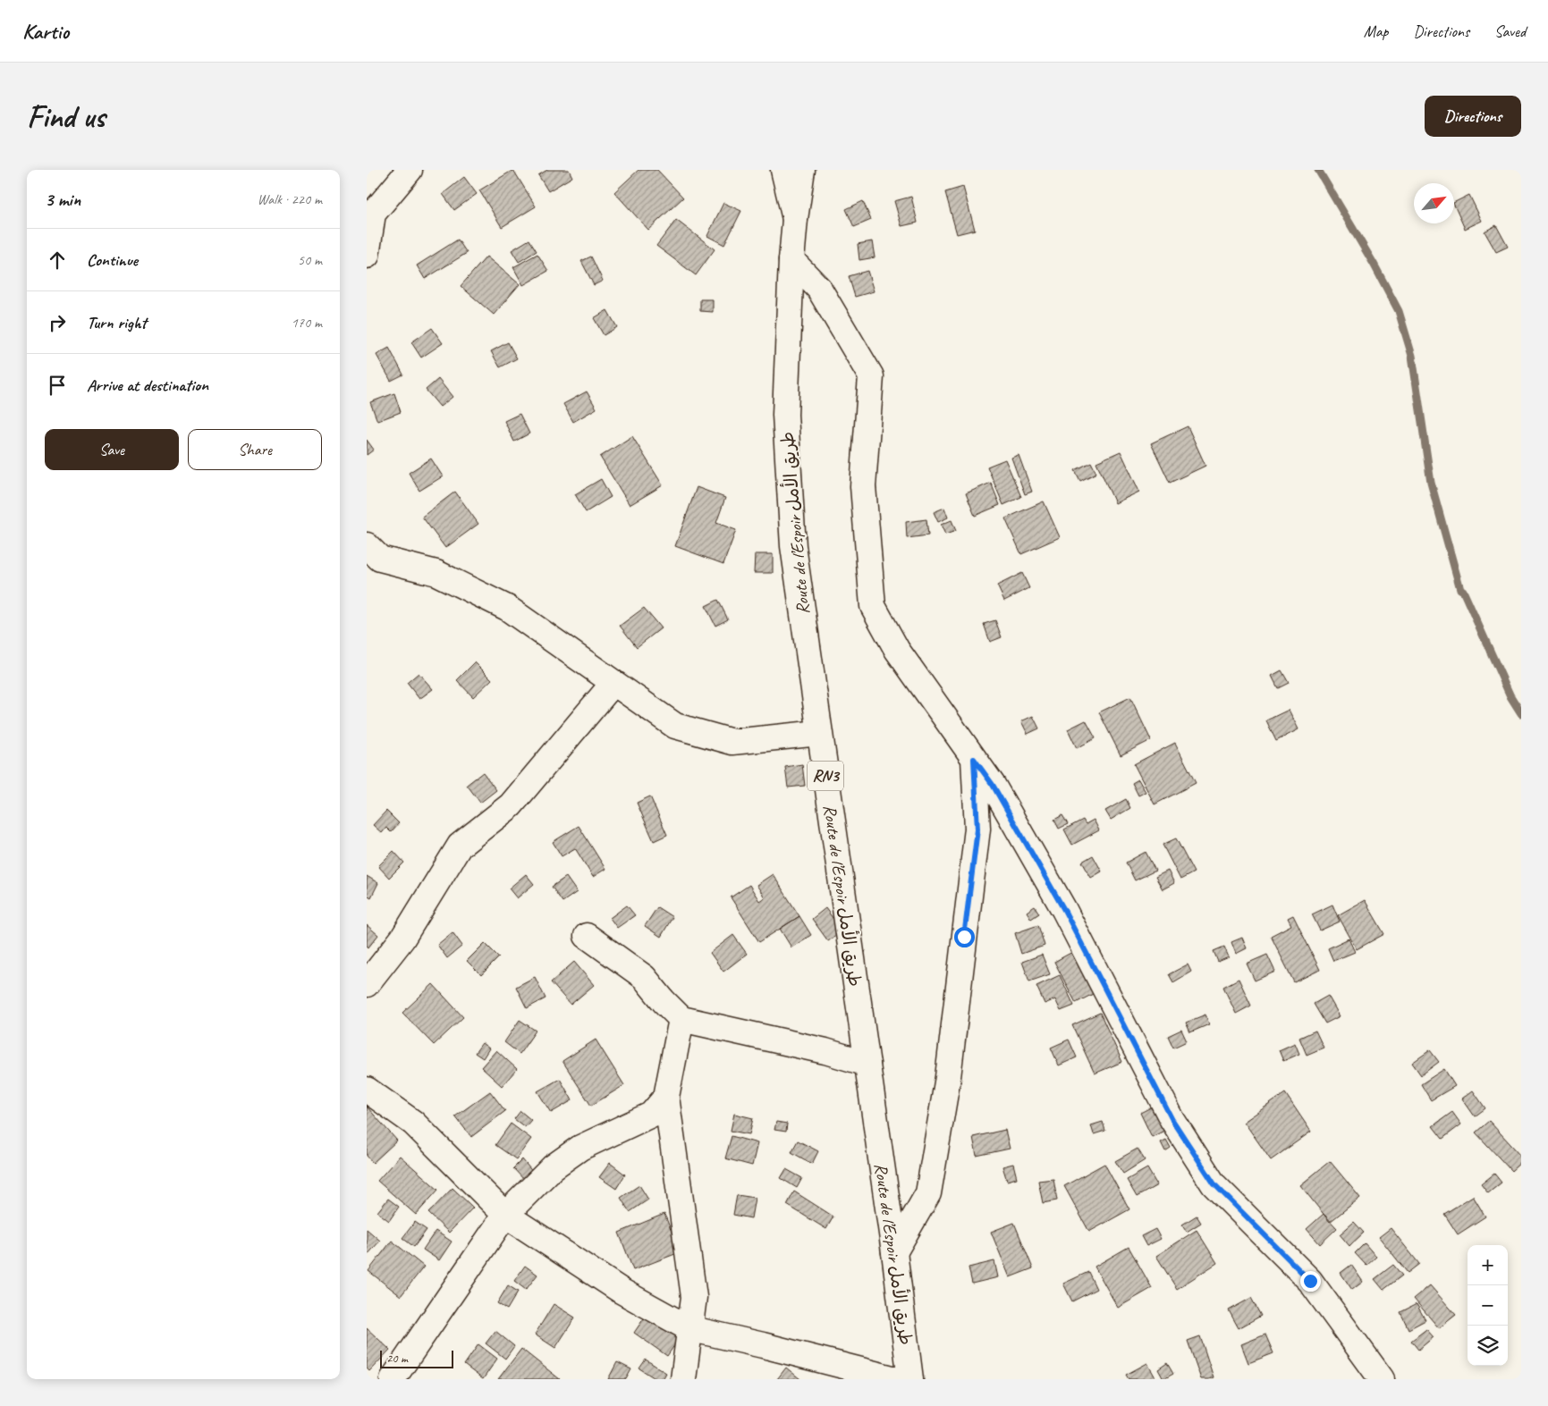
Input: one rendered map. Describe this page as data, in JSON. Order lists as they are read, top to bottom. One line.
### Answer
{"streets":{"main road":["Route de l’Espoir طريق الأمل","RN3"]},"scale_bar":"20 m","north":"top right","page":{"header":"Kartio","nav":["Map","Directions","Saved"],"buttons":["Directions",["Save","Share"]],"title":"Find us","heading":["3 min","Walk · 220 m"],"list":[["Continue","50 m"],["Turn right","170 m"],"Arrive at destination"],"map_buttons":["+","−"],"scale":"20 m"}}
